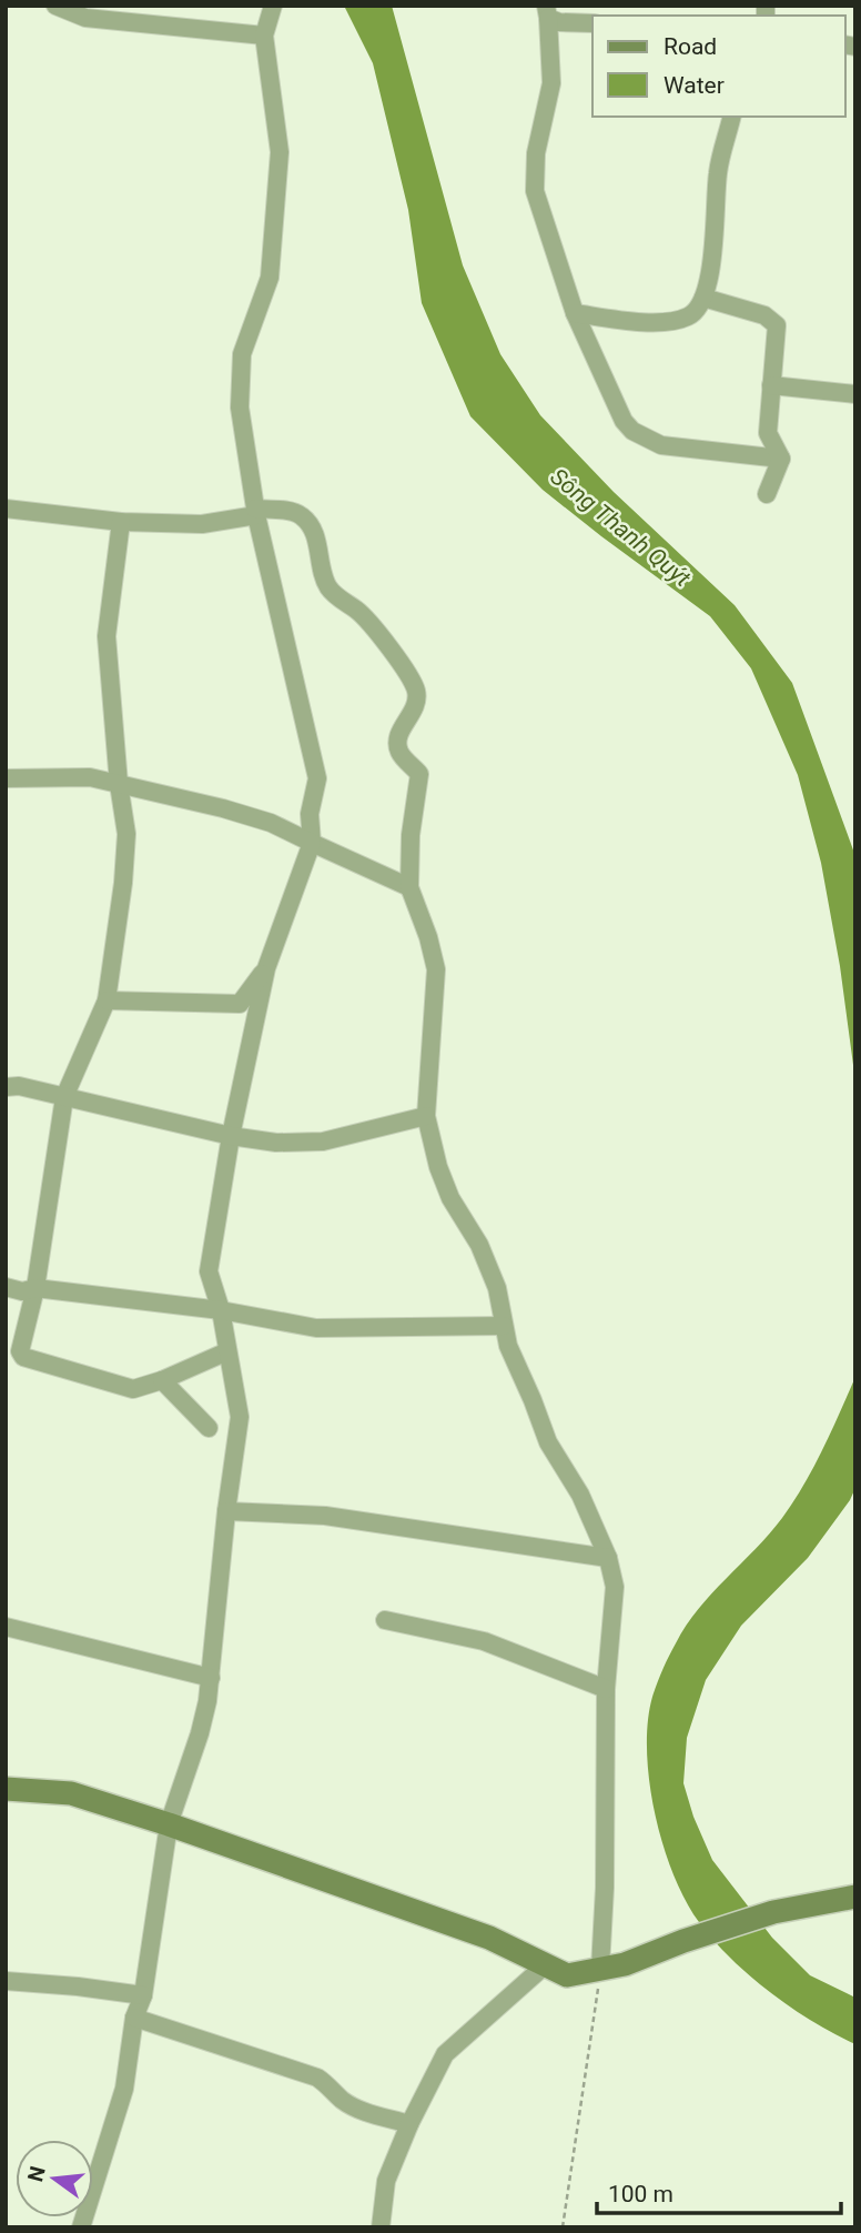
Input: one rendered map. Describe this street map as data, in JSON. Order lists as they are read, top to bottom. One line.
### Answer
{"water":["Sông Thanh Quýt"],"legend":["Road","Water"],"scale_bar":"100 m","north":"left"}
